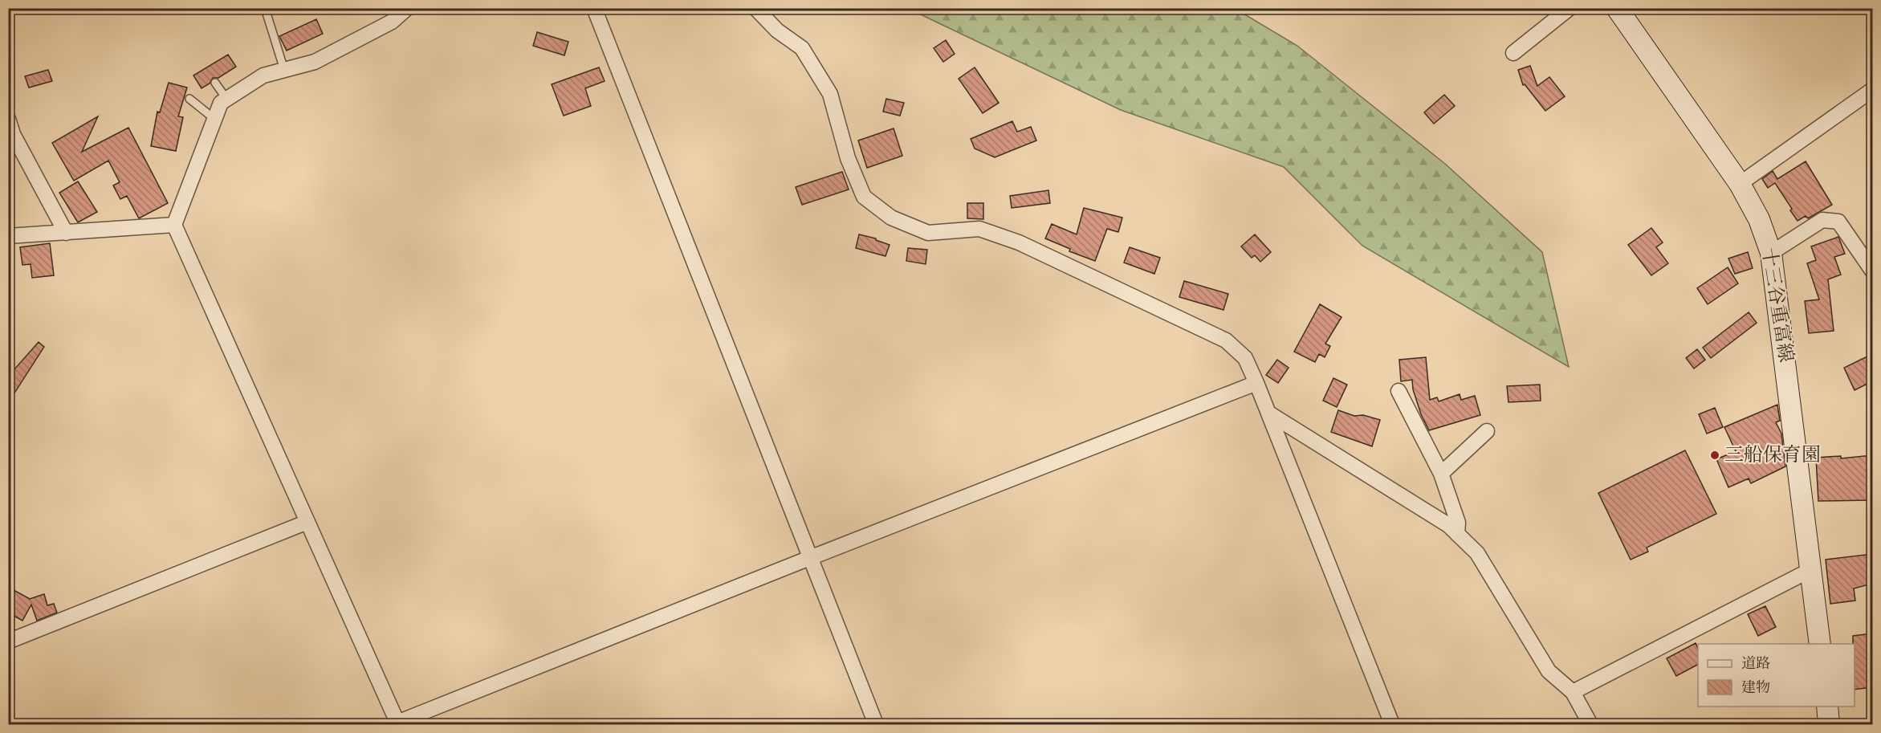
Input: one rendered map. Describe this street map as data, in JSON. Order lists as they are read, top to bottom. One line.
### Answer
{"streets":{"main road":["十三谷重富線"]},"places":["三船保育園"],"legend":["道路","建物"]}
